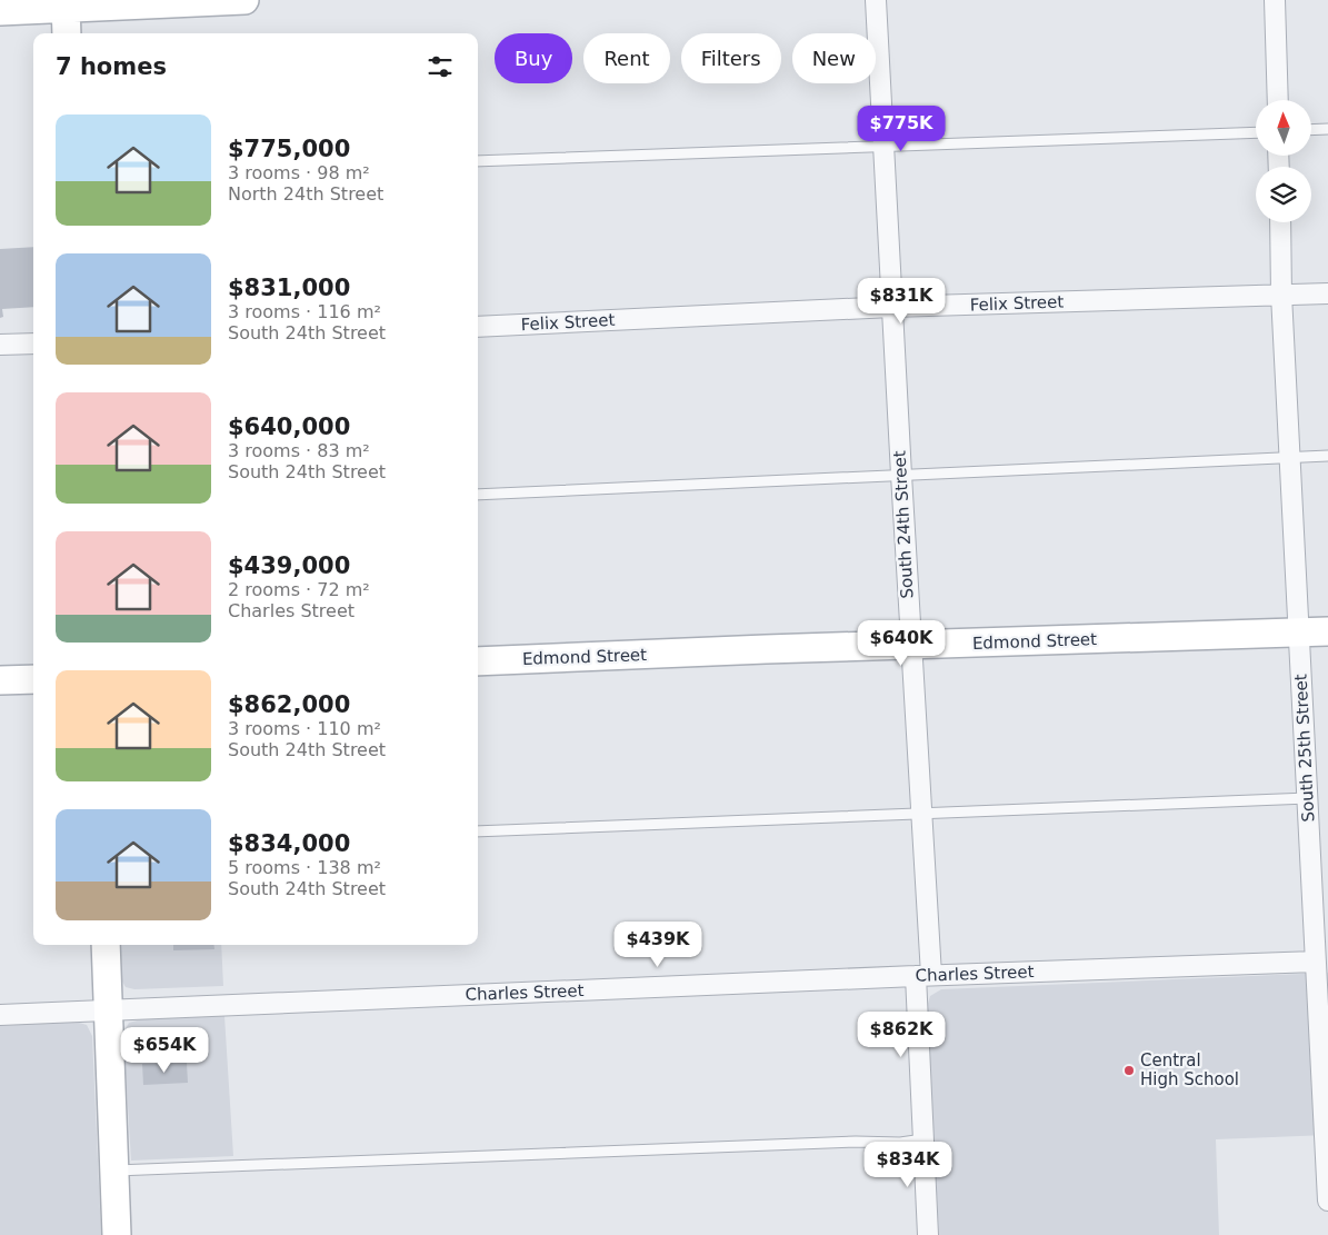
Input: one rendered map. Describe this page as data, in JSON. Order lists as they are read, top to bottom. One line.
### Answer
{"streets":{"street":["Felix Street","South 24th Street","Edmond Street","South 25th Street","Charles Street"]},"crossings":[["Felix Street","South 24th Street"],["Felix Street","South 25th Street"],["South 24th Street","Edmond Street"],["South 24th Street","Charles Street"],["Edmond Street","South 25th Street"],["South 25th Street","Charles Street"]],"places":["Central High School"],"north":"top","page":{"chip":["Buy","Rent","Filters","New"],"heading":"7 homes","list":[{"name":"$775,000","note":"3 rooms · 98 m² · North 24th Street"},{"name":"$831,000","note":"3 rooms · 116 m² · South 24th Street"},{"name":"$640,000","note":"3 rooms · 83 m² · South 24th Street"},{"name":"$439,000","note":"2 rooms · 72 m² · Charles Street"},{"name":"$862,000","note":"3 rooms · 110 m² · South 24th Street"},{"name":"$834,000","note":"5 rooms · 138 m² · South 24th Street"}],"price":["$775K","$831K","$640K","$439K","$862K","$654K","$834K"]}}
